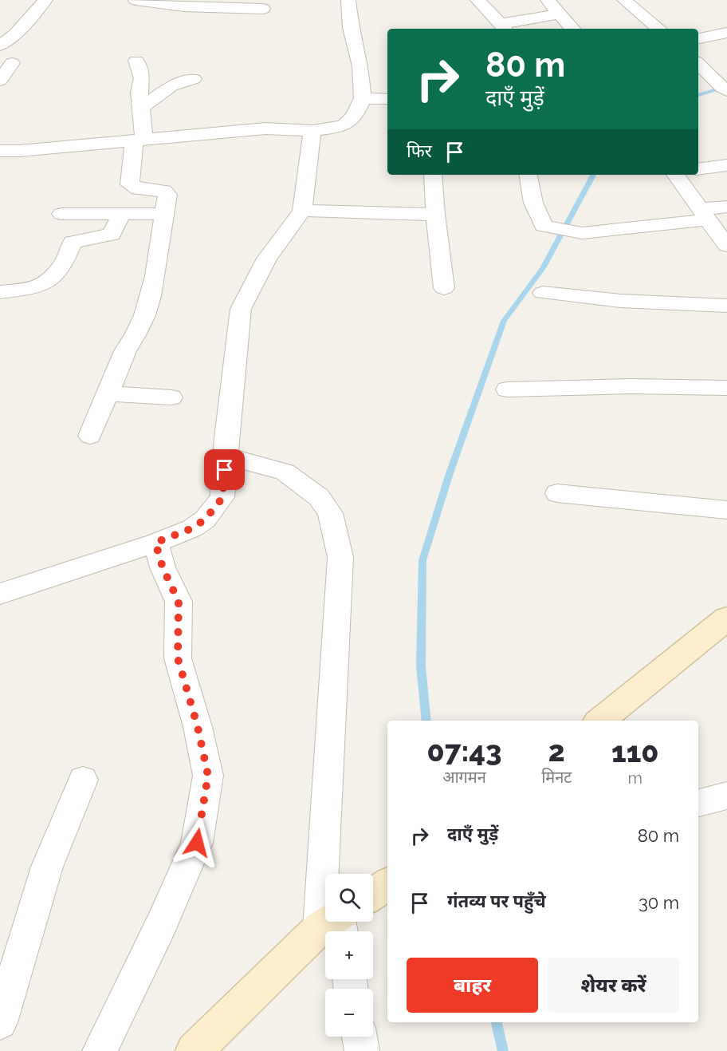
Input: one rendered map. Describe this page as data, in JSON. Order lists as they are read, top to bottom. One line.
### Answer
{"page":{"turn":["80 m","दाएँ मुड़ें"],"then":"फिर","eta":["07:43","आगमन","2","मिनट","110","m"],"list":[{"name":"दाएँ मुड़ें","value":"80 m"},{"name":"गंतव्य पर पहुँचे","value":"30 m"}],"map_buttons":["+","−"],"buttons":["बाहर","शेयर करें"]}}
